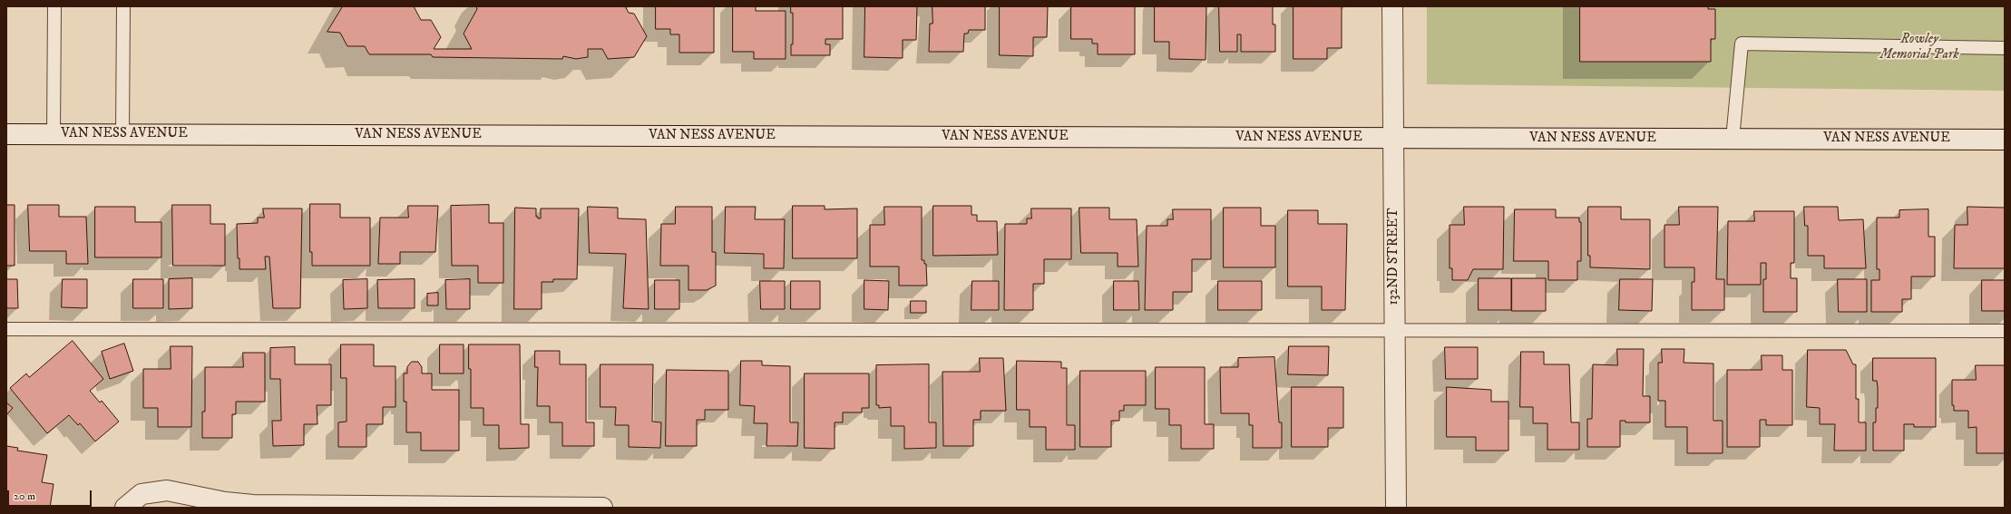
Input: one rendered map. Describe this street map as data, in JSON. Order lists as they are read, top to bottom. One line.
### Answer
{"streets":{"main road":["VAN NESS AVENUE","132ND STREET"]},"crossings":[["VAN NESS AVENUE","132ND STREET"]],"parks":["Rowley Memorial Park"],"scale_bar":"20 m"}
